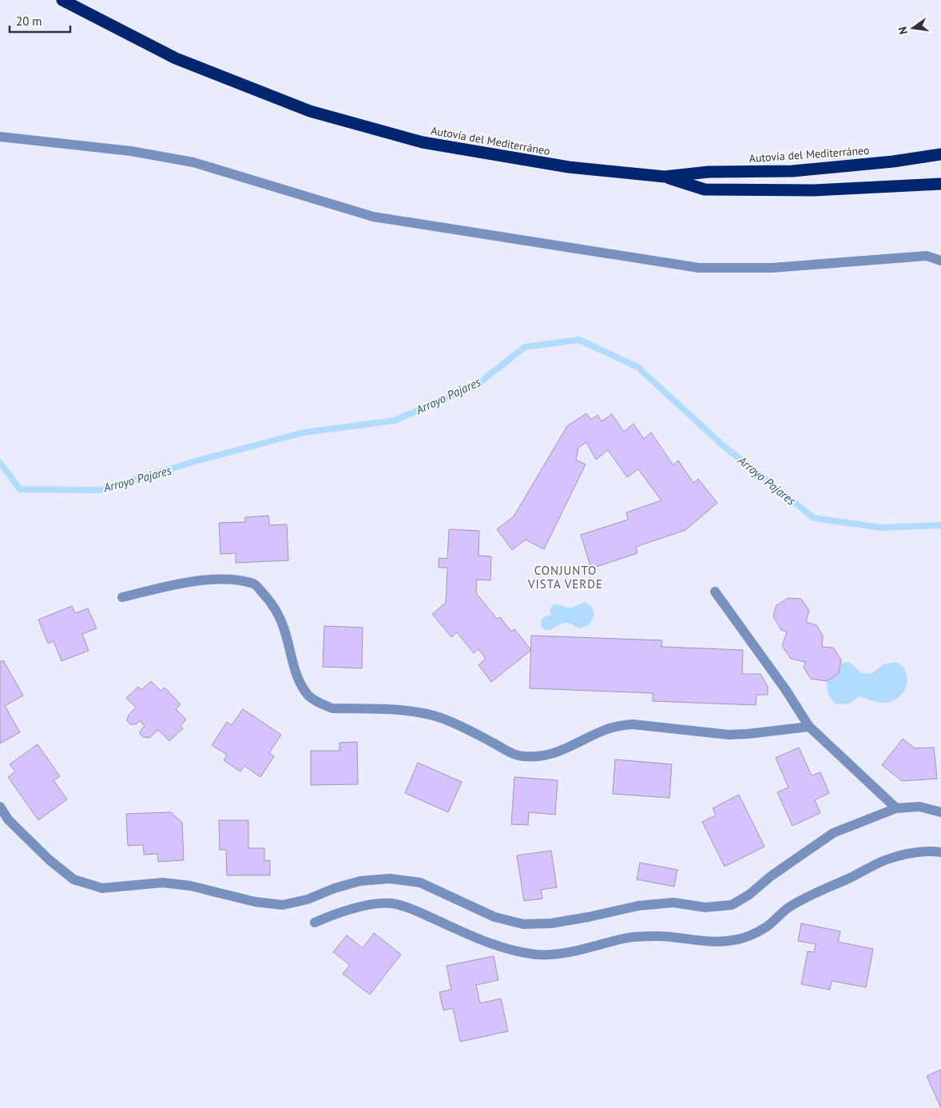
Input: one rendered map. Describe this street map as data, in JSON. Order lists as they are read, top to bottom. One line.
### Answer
{"streets":{"highway":["Autovía del Mediterráneo"]},"districts":["CONJUNTO VISTA VERDE"],"water":["Arroyo Pajares"],"scale_bar":"20 m","north":"left"}
